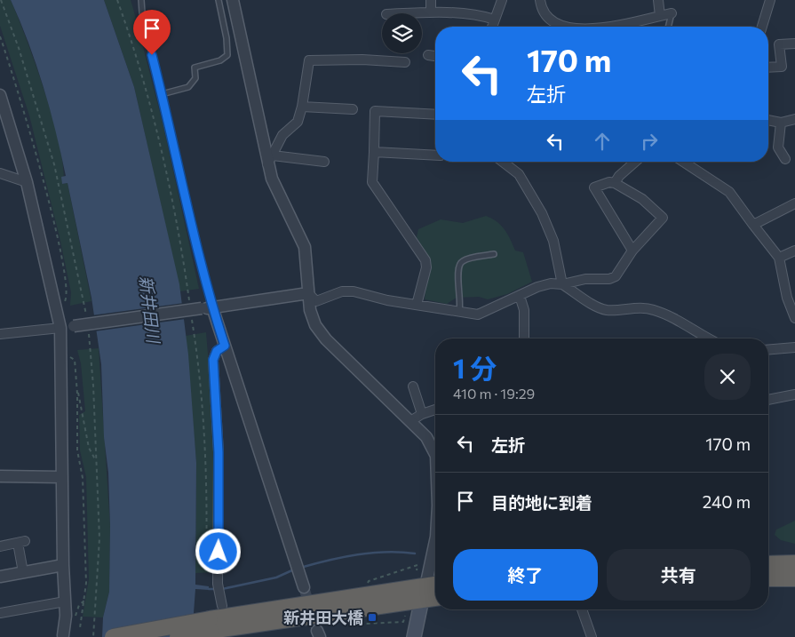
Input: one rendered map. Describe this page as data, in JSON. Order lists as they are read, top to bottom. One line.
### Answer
{"water":["新井田川"],"places":{"transit":["新井田大橋"]},"page":{"turn":["170 m","左折"],"heading":["1 分","410 m · 19:29"],"list":[{"name":"左折","value":"170 m"},{"name":"目的地に到着","value":"240 m"}],"buttons":["終了","共有"]}}
